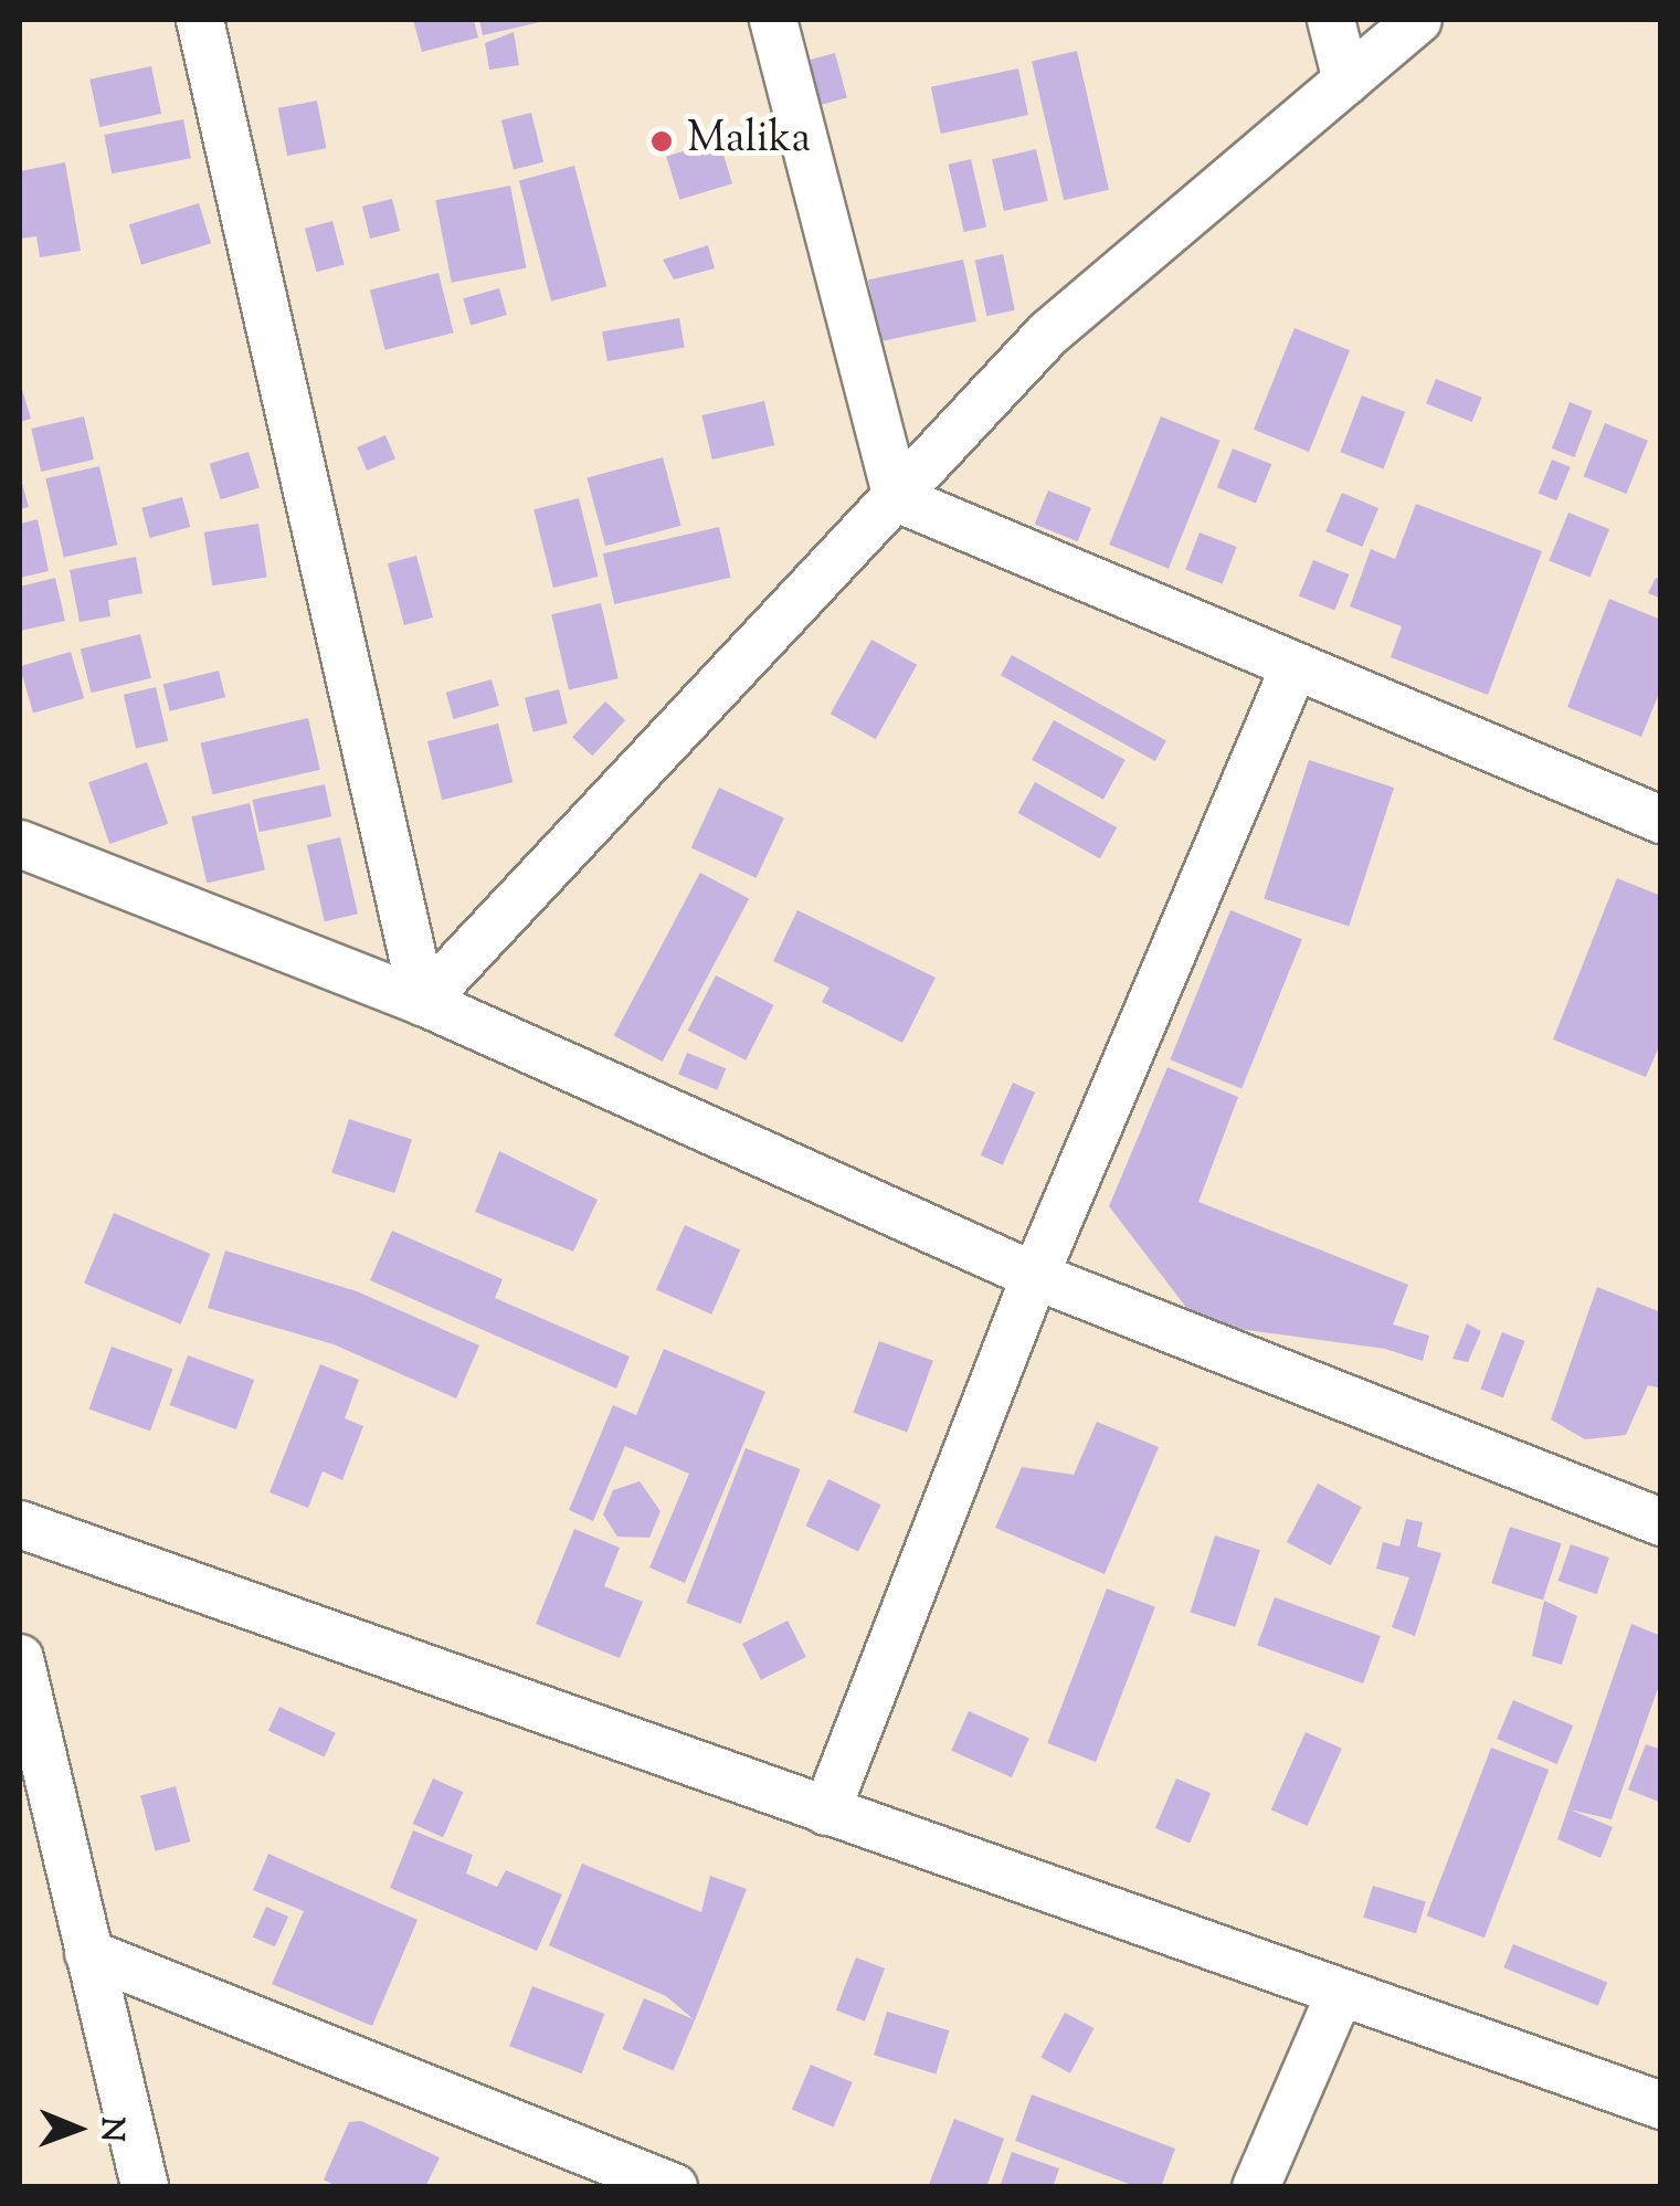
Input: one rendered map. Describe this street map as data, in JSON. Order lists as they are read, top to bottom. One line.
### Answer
{"places":["Malika"],"north":"right"}
